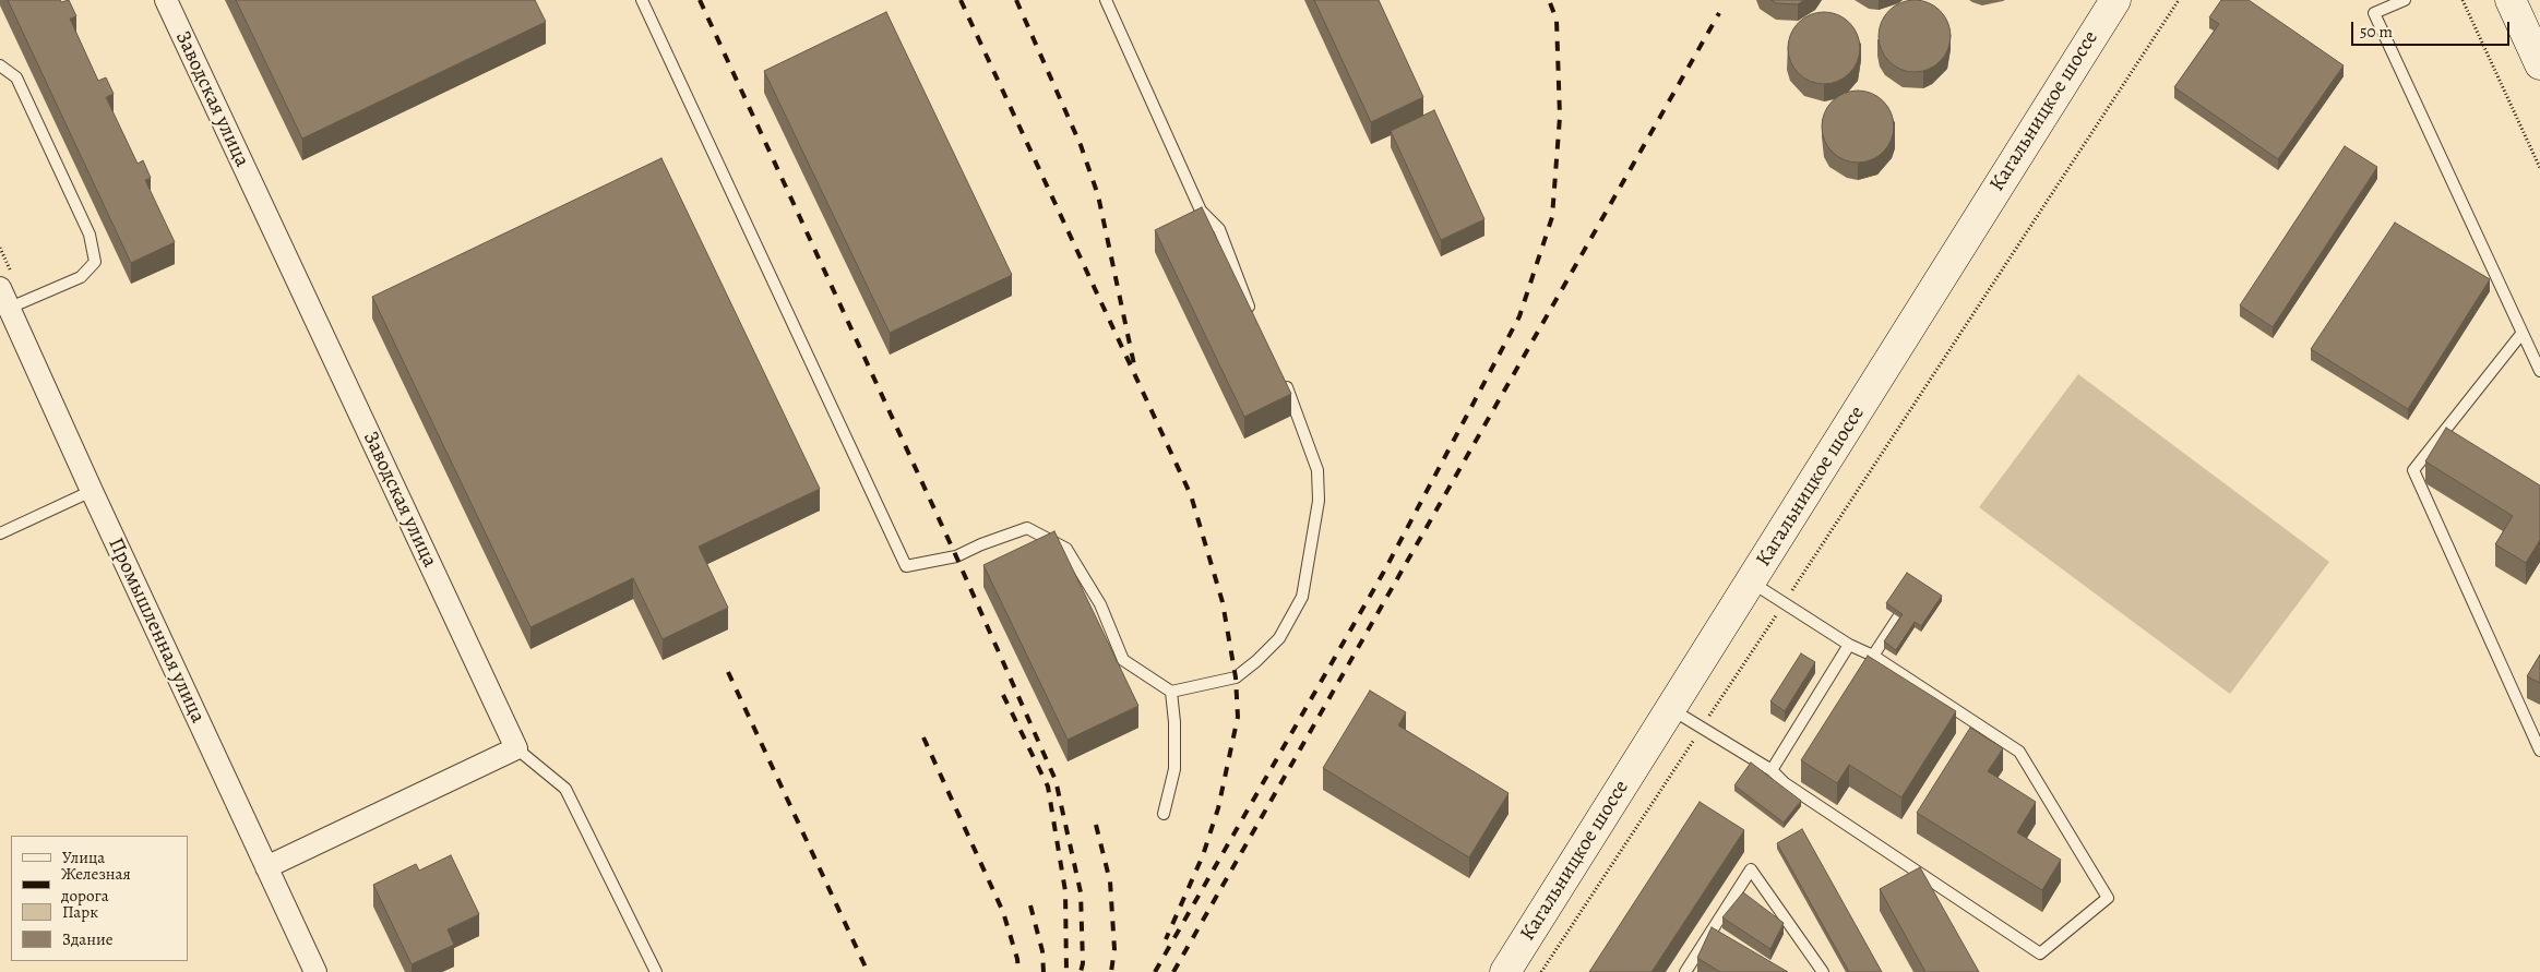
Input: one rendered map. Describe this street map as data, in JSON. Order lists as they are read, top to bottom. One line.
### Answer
{"streets":{"main road":["Кагальницкое шоссе"],"street":["Заводская улица","Промышленная улица"]},"legend":["Улица","Железная дорога","Парк","Здание"],"scale_bar":"50 m"}
